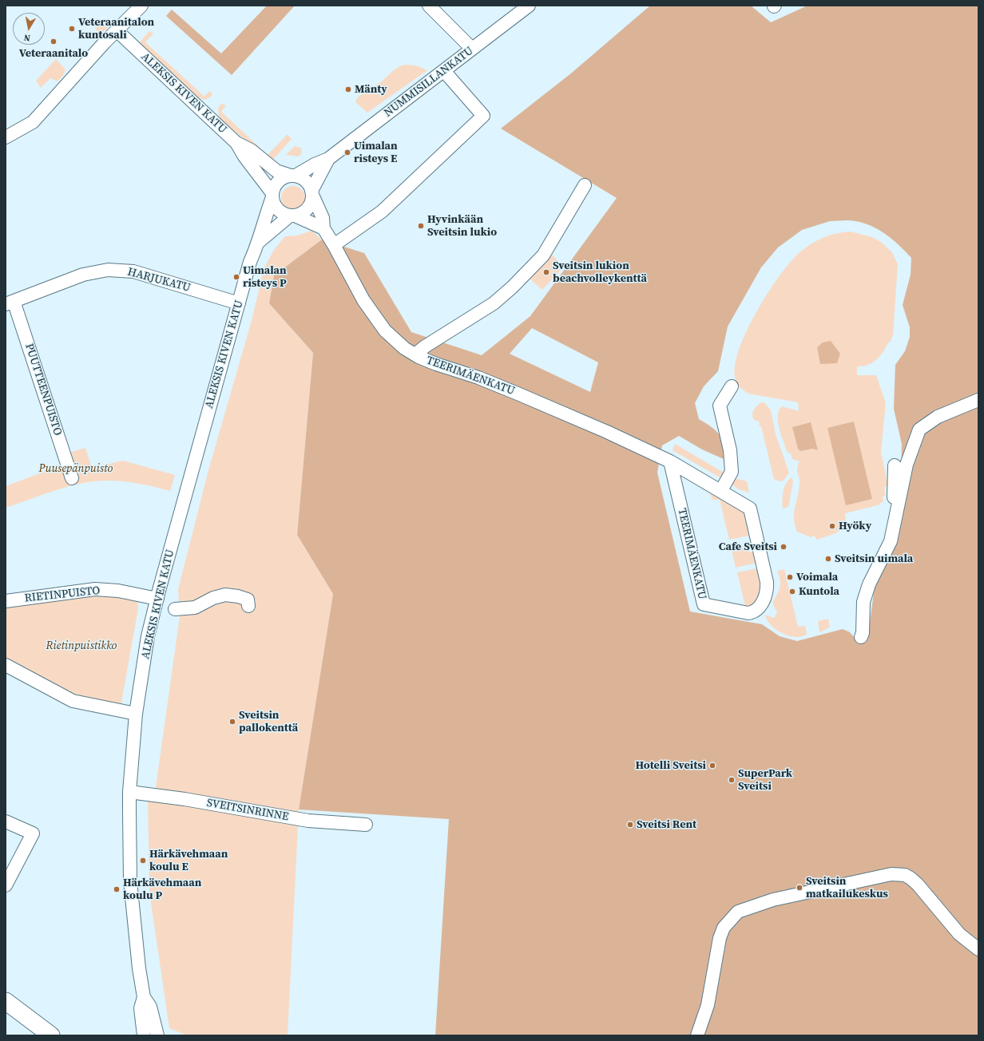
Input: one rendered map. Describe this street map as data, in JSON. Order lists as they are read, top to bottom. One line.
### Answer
{"streets":{"street":["NUMMISILLANKATU","ALEKSIS KIVEN KATU","HARJUKATU","TEERIMÄENKATU","PUUTTEENPUISTO","RIETINPUISTO","SVEITSINRINNE"]},"crossings":[["NUMMISILLANKATU","ALEKSIS KIVEN KATU"],["NUMMISILLANKATU","TEERIMÄENKATU"],["ALEKSIS KIVEN KATU","HARJUKATU"],["ALEKSIS KIVEN KATU","TEERIMÄENKATU"],["ALEKSIS KIVEN KATU","RIETINPUISTO"],["ALEKSIS KIVEN KATU","SVEITSINRINNE"],["HARJUKATU","PUUTTEENPUISTO"]],"parks":["Puusepänpuisto","Rietinpuistikko"],"places":["Veteraanitalon kuntosali","Veteraanitalo","Mänty","Uimalan risteys E","Hyvinkään Sveitsin lukio","Sveitsin lukion beachvolleykenttä","Uimalan risteys P","Hyöky","Cafe Sveitsi","Sveitsin uimala","Voimala","Kuntola","Sveitsin pallokenttä","Hotelli Sveitsi","SuperPark Sveitsi","Sveitsi Rent","Härkävehmaan koulu E","Sveitsin matkailukeskus","Härkävehmaan koulu P"],"north":"bottom"}
